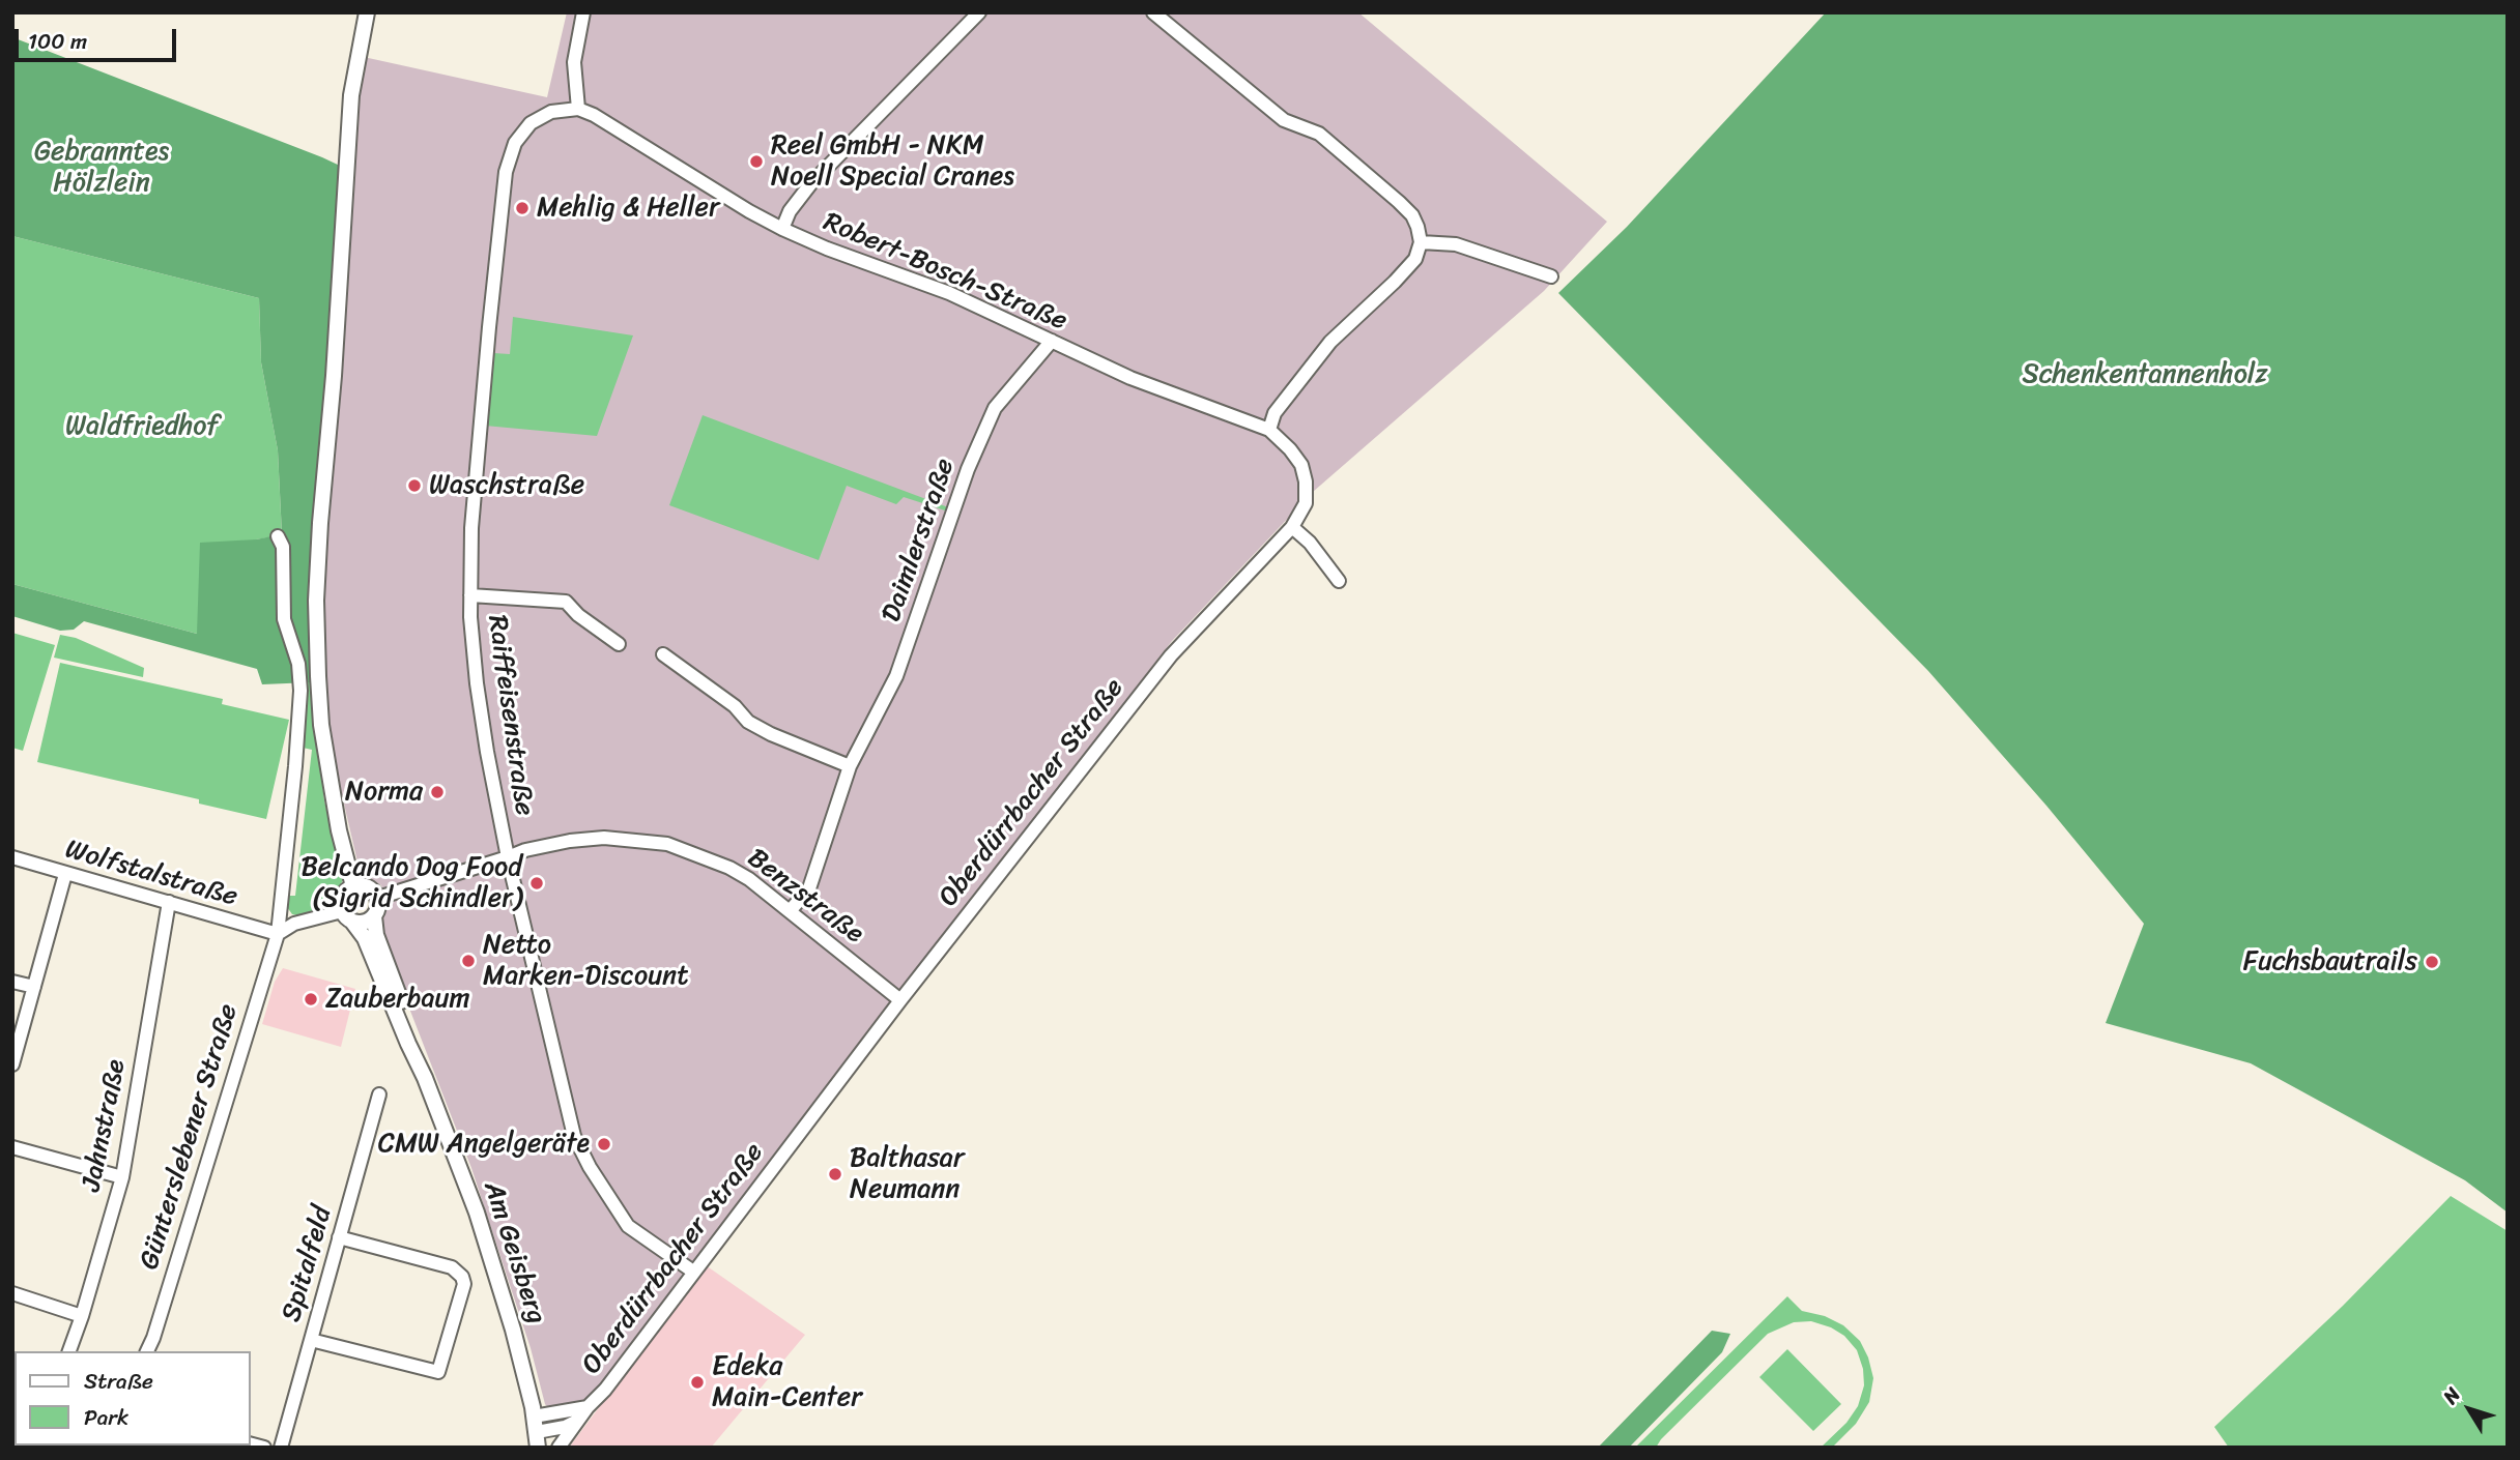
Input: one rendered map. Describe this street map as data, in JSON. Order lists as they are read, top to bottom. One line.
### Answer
{"streets":{"street":["Robert-Bosch-Straße","Daimlerstraße","Raiffeisenstraße","Oberdürrbacher Straße","Wolfstalstraße","Benzstraße","Jahnstraße","Günterslebener Straße","Am Geisberg","Spitalfeld"]},"crossings":[["Robert-Bosch-Straße","Daimlerstraße"],["Robert-Bosch-Straße","Raiffeisenstraße"],["Robert-Bosch-Straße","Oberdürrbacher Straße"],["Daimlerstraße","Benzstraße"],["Raiffeisenstraße","Oberdürrbacher Straße"],["Raiffeisenstraße","Benzstraße"],["Oberdürrbacher Straße","Benzstraße"],["Oberdürrbacher Straße","Am Geisberg"],["Wolfstalstraße","Jahnstraße"],["Wolfstalstraße","Günterslebener Straße"],["Benzstraße","Am Geisberg"]],"parks":["Gebranntes Hölzlein","Schenkentannenholz","Waldfriedhof"],"places":["Reel GmbH - NKM Noell Special Cranes","Mehlig & Heller","Waschstraße","Norma","Belcando Dog Food (Sigrid Schindler)","Netto Marken-Discount","Fuchsbautrails","Zauberbaum","CMW Angelgeräte","Balthasar Neumann","Edeka Main-Center"],"legend":["Straße","Park"],"scale_bar":"100 m","north":"top left"}
